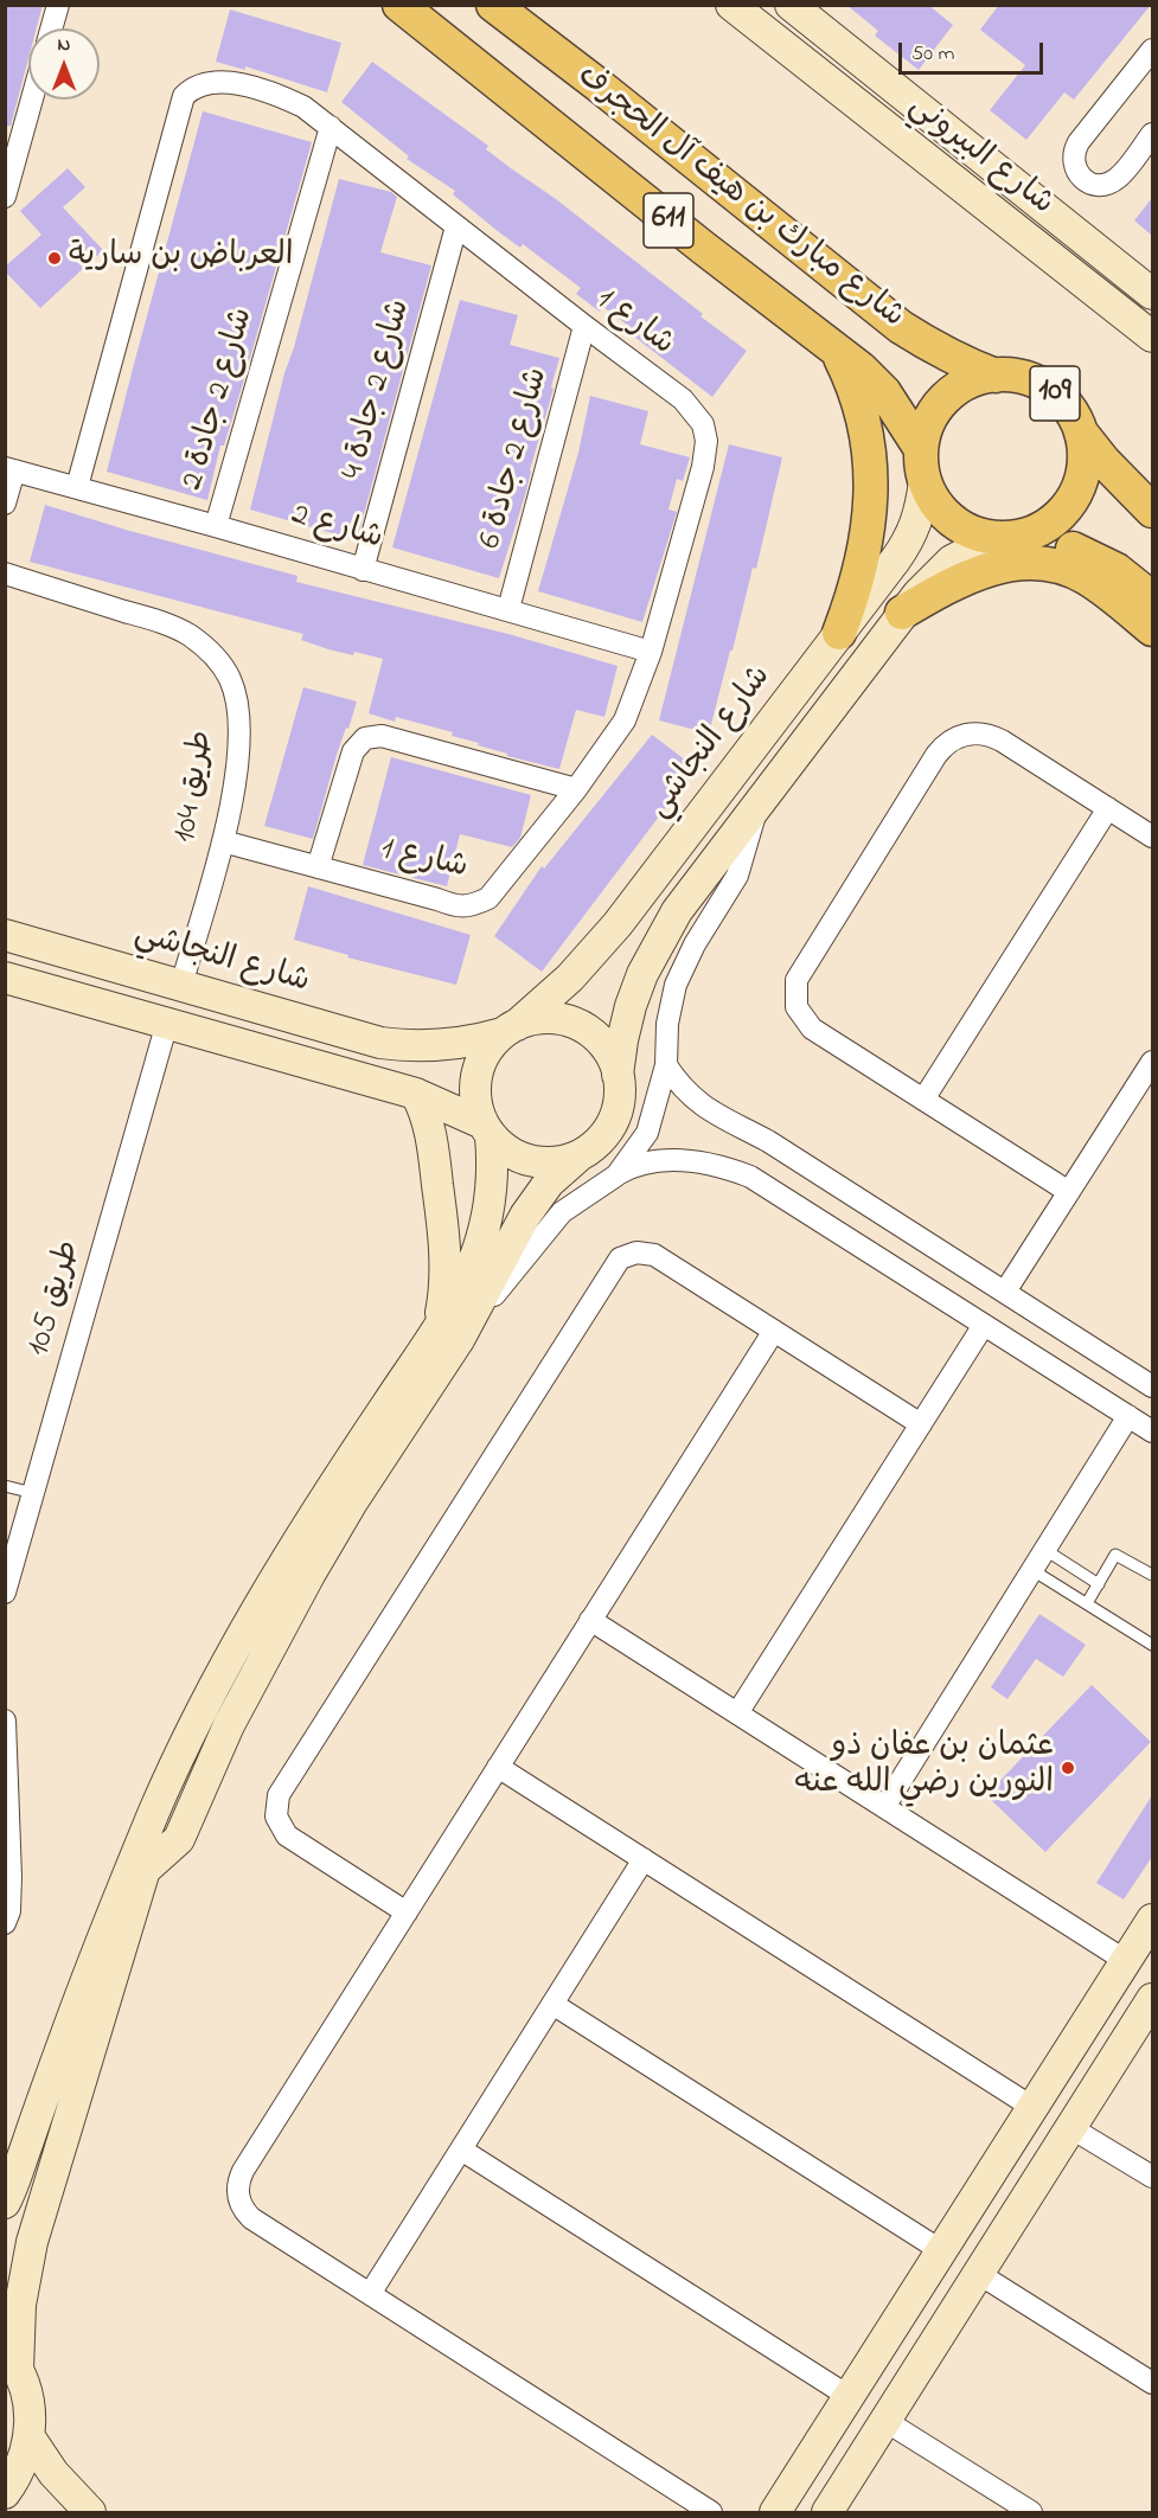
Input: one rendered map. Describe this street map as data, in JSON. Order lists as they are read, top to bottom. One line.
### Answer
{"streets":{"main road":["شارع مبارك بن هيف آل الحجرف","611","109"],"street":["شارع البيروني","شارع 1","شارع 2 جادة 4","شارع 2 جادة 2","شارع 2 جادة 6","شارع 2","شارع النجاشي","طريق 104","طريق 105"]},"crossings":[["شارع مبارك بن هيف آل الحجرف","109"],["شارع مبارك بن هيف آل الحجرف","شارع النجاشي"],["شارع 1","شارع 2 جادة 4"],["شارع 1","شارع 2 جادة 2"],["شارع 1","شارع 2 جادة 6"],["شارع 1","شارع 2"],["شارع 1","طريق 104"],["شارع 2 جادة 4","شارع 2"],["109","شارع النجاشي"],["شارع 2 جادة 2","شارع 2"],["شارع 2 جادة 6","شارع 2"],["شارع النجاشي","طريق 104"]],"places":["العرباض بن سارية","عثمان بن عفان ذو النورين رضي الله عنه"],"scale_bar":"50 m","north":"top"}
